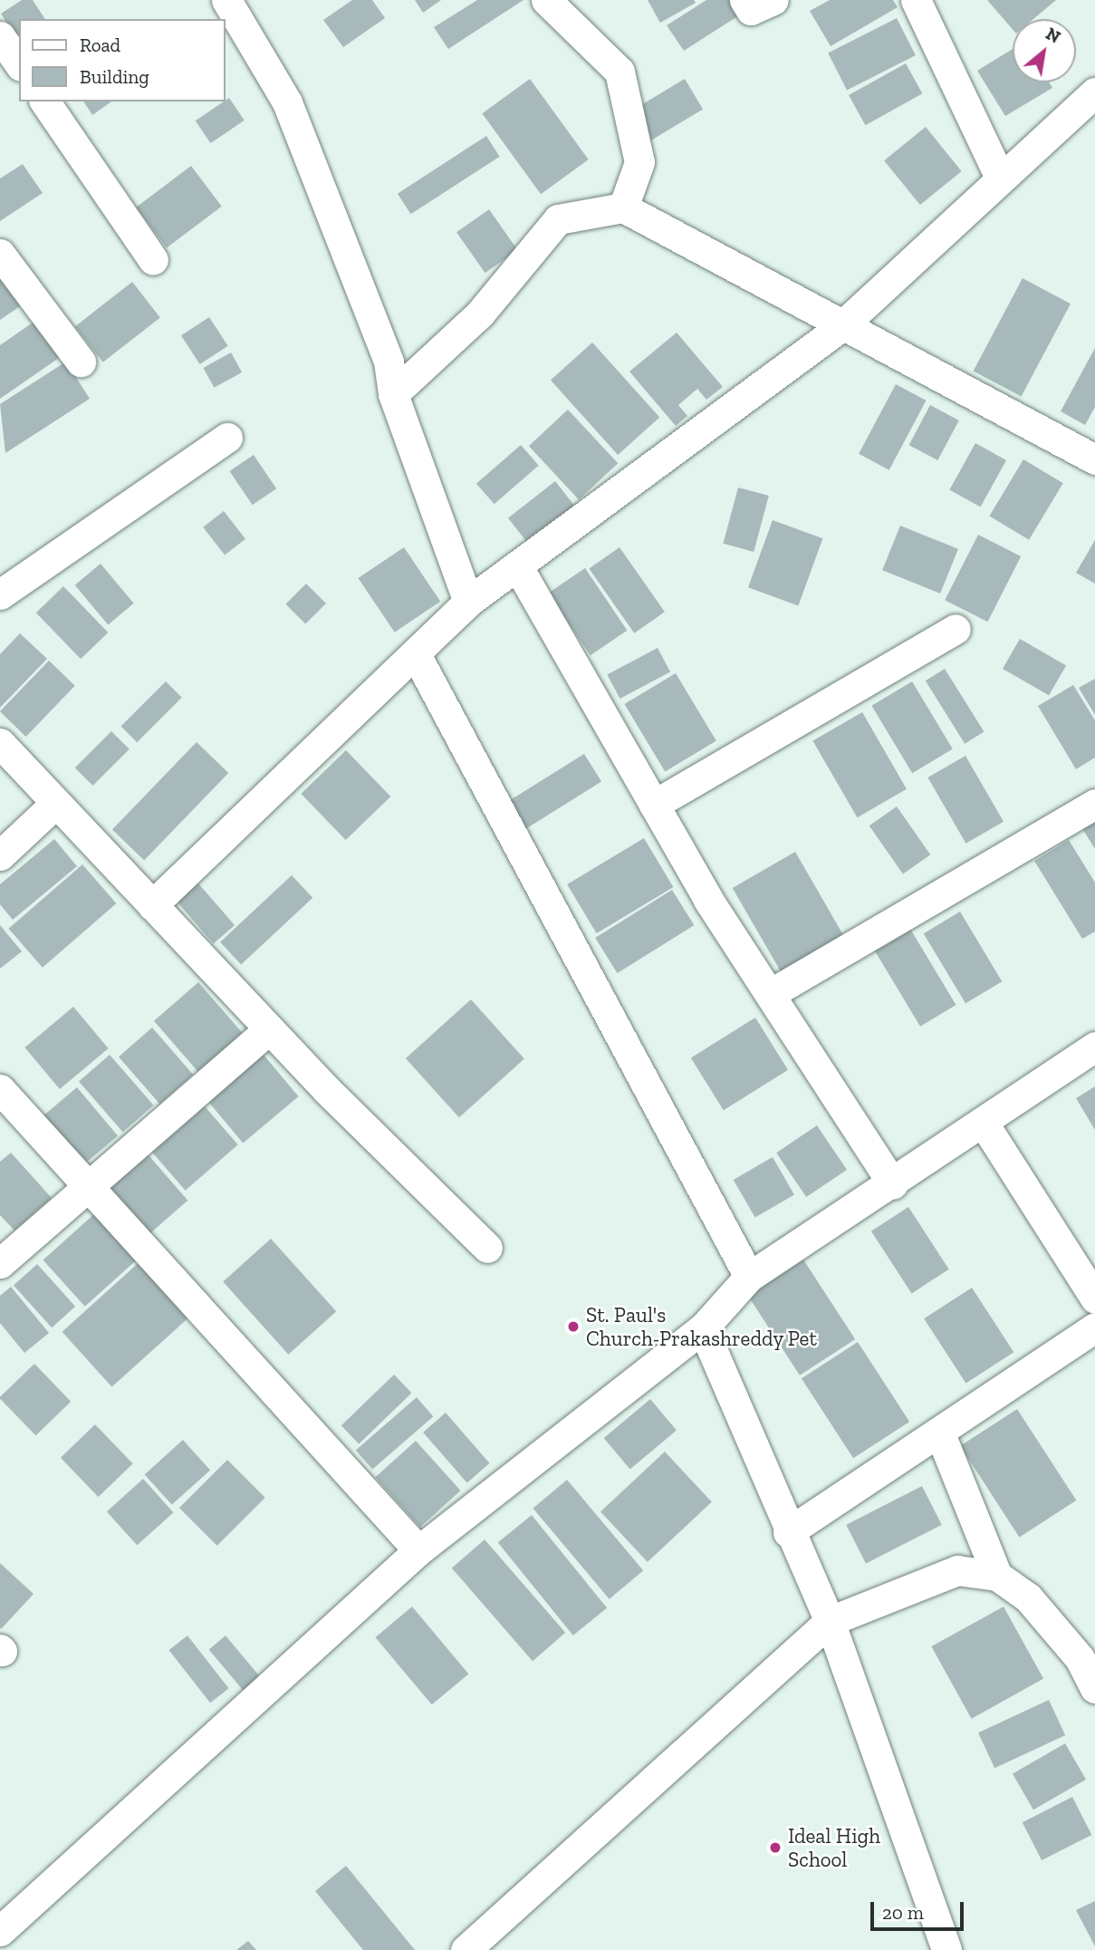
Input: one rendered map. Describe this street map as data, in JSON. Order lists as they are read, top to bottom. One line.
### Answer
{"places":["St. Paul's Church-Prakashreddy Pet","Ideal High School"],"legend":["Road","Building"],"scale_bar":"20 m","north":"top right"}
